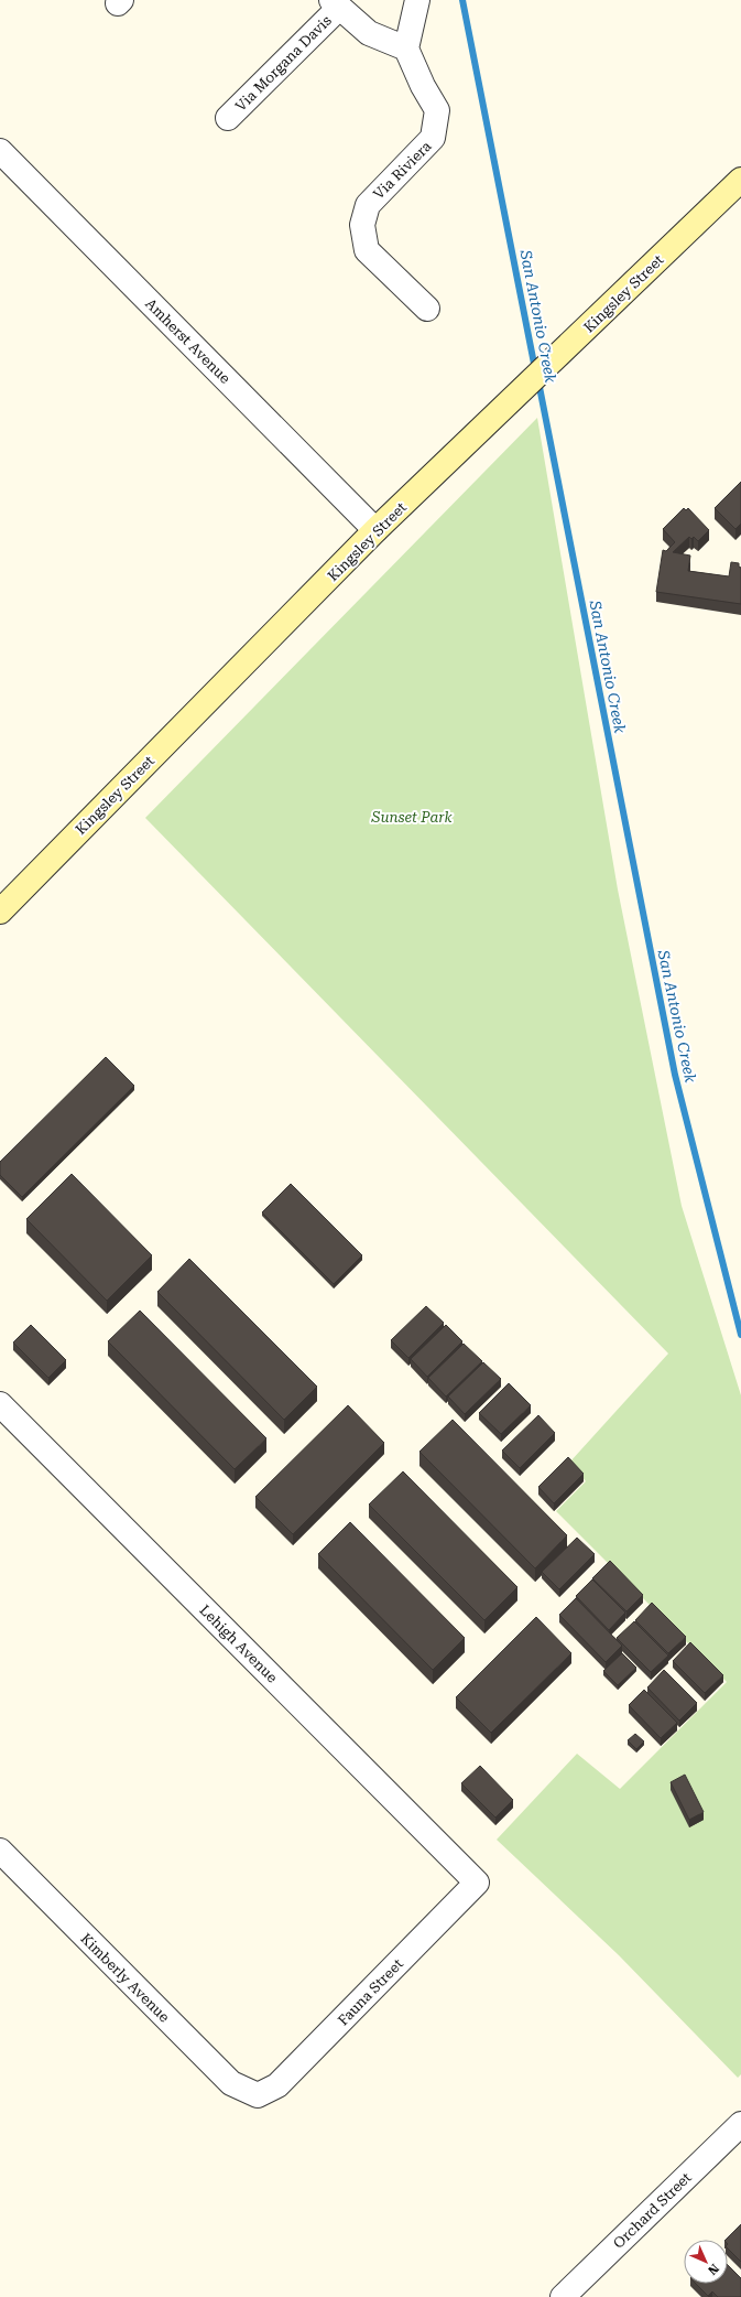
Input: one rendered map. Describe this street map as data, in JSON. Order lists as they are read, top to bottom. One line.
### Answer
{"streets":{"main road":["Kingsley Street"],"street":["Via Morgana Davis","Via Riviera","Amherst Avenue","Lehigh Avenue","Kimberly Avenue","Fauna Street","Orchard Street"]},"crossings":[["Kingsley Street","Amherst Avenue"],["Lehigh Avenue","Fauna Street"],["Kimberly Avenue","Fauna Street"]],"water":["San Antonio Creek"],"parks":["Sunset Park"],"north":"bottom right"}
